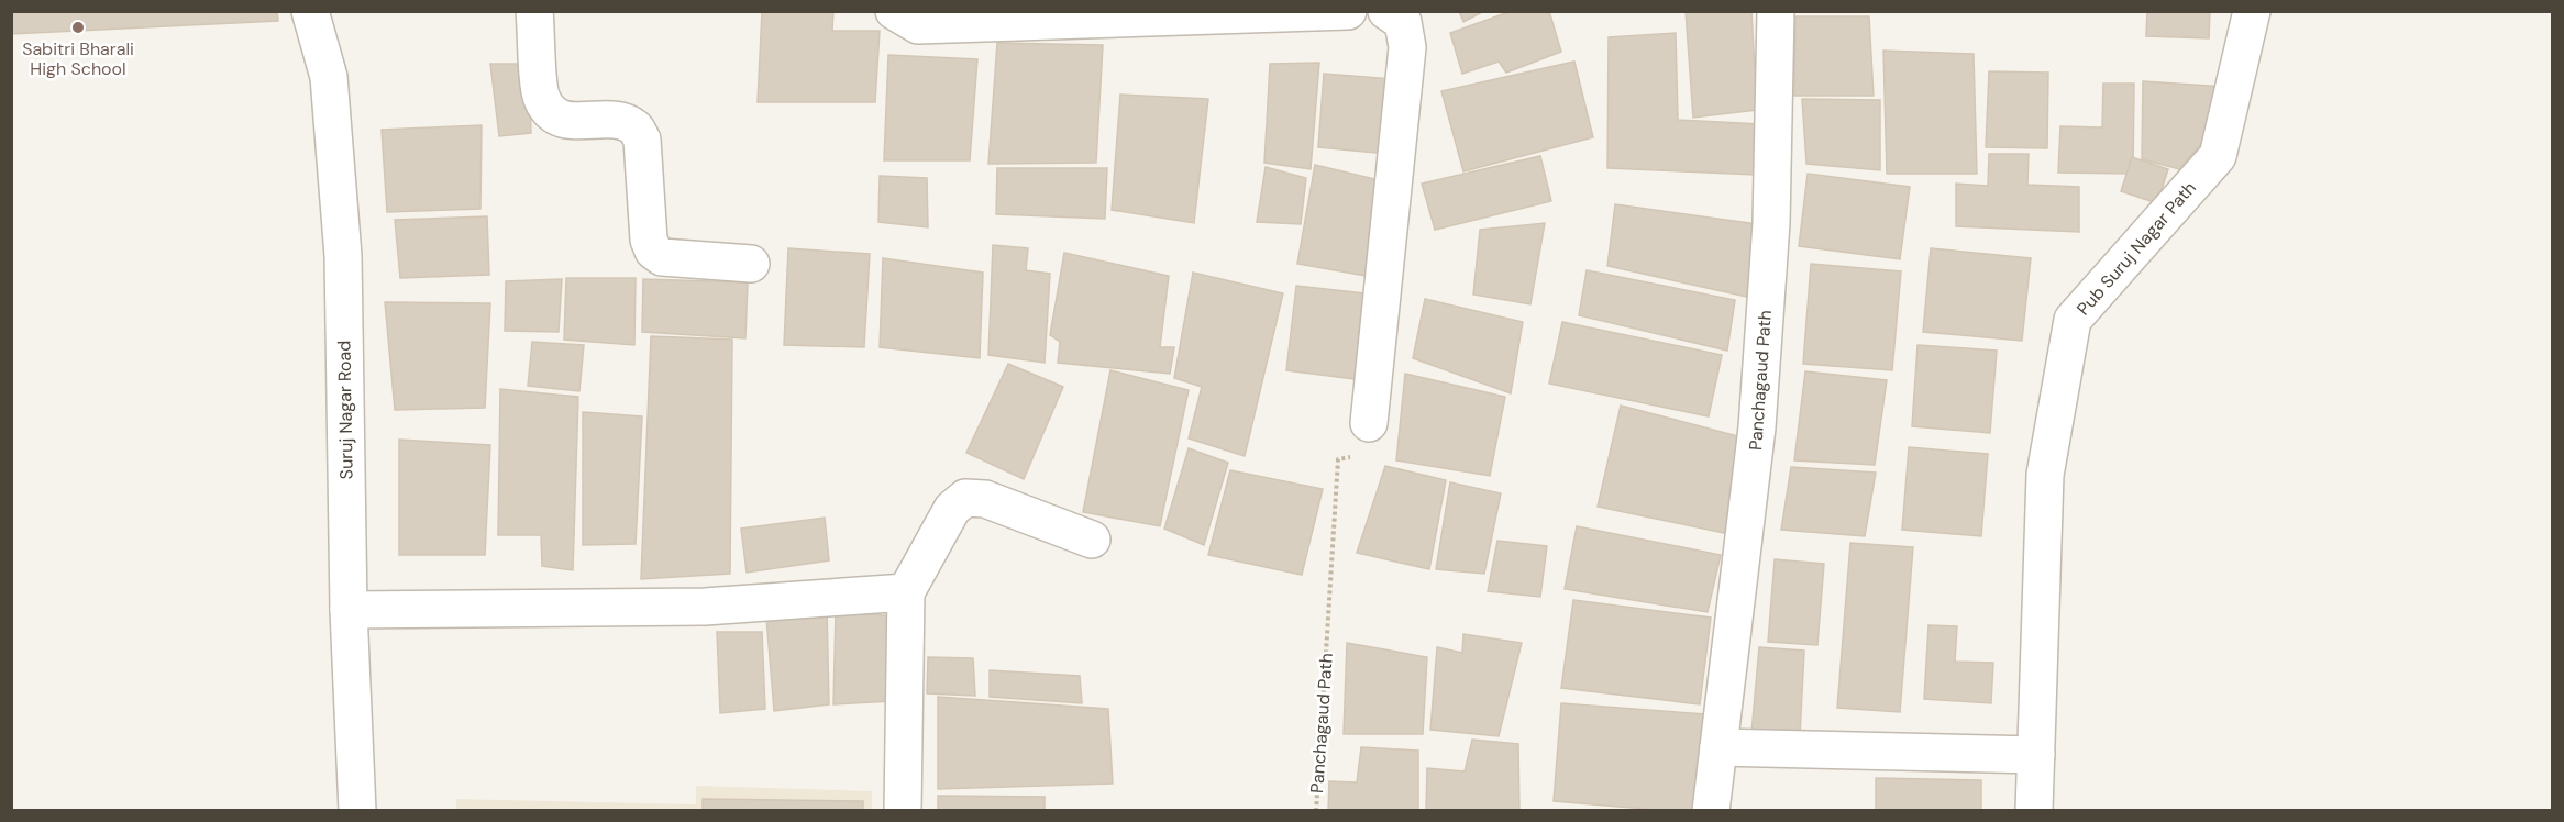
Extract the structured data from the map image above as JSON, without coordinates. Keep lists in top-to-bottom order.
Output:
{
  "streets": {
    "street": ["Pub Suruj Nagar Path", "Panchagaud Path", "Suruj Nagar Road"]
  },
  "places": ["Sabitri Bharali High School"]
}
